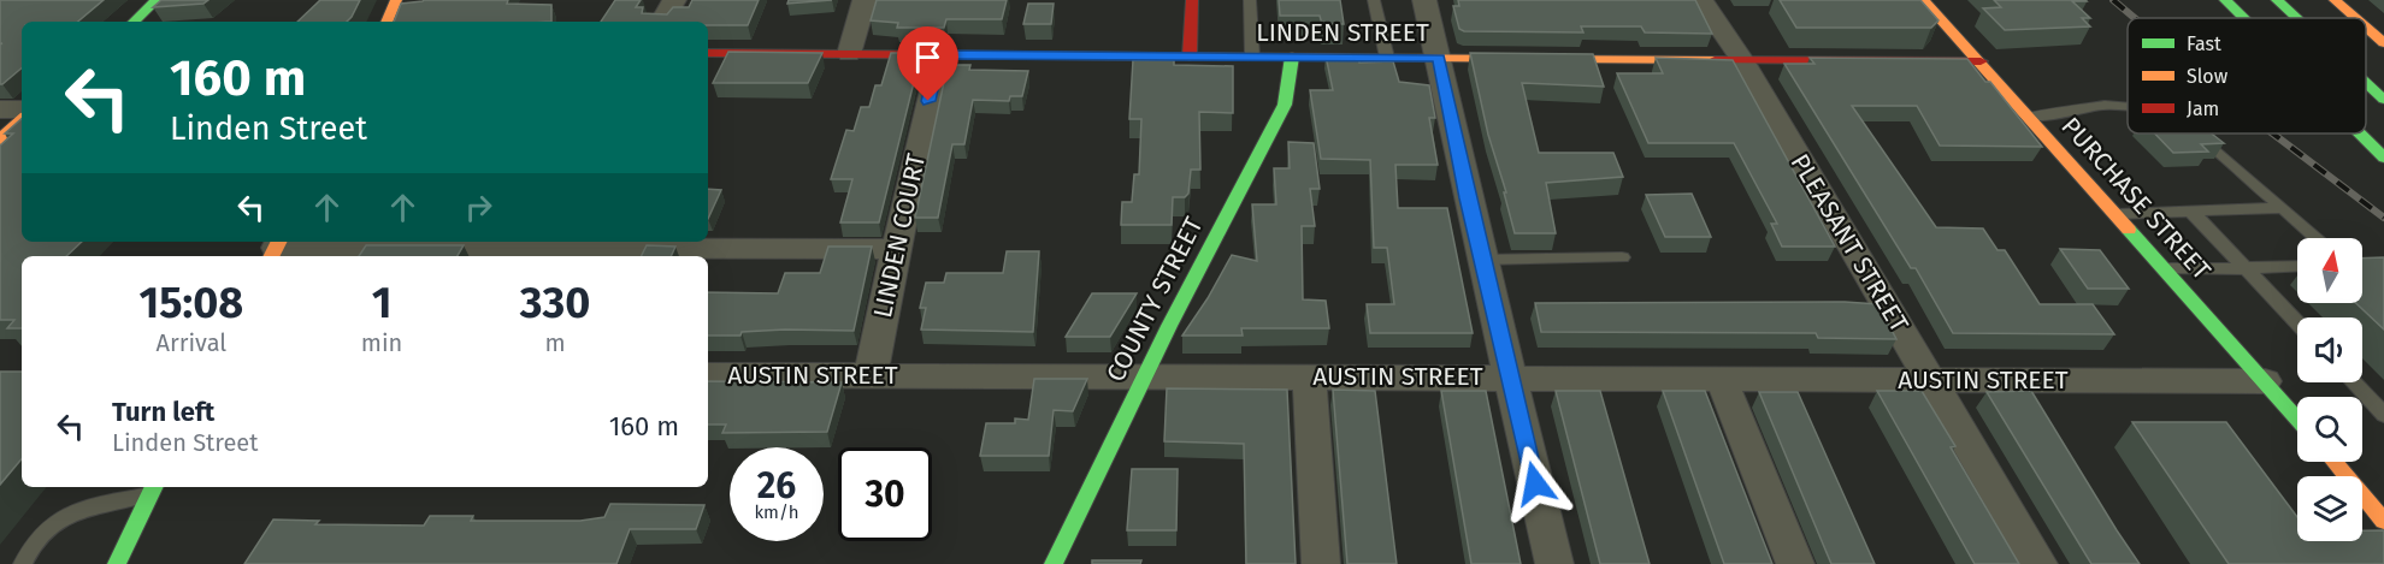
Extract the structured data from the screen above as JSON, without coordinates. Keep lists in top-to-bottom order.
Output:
{
  "streets": {
    "main road": ["LINDEN STREET", "PURCHASE STREET", "COUNTY STREET"],
    "street": ["LINDEN COURT", "PLEASANT STREET", "AUSTIN STREET"]
  },
  "crossings": [
    ["LINDEN STREET", "PURCHASE STREET"],
    ["LINDEN STREET", "LINDEN COURT"],
    ["LINDEN STREET", "PLEASANT STREET"],
    ["LINDEN STREET", "COUNTY STREET"],
    ["PURCHASE STREET", "AUSTIN STREET"],
    ["LINDEN COURT", "AUSTIN STREET"],
    ["PLEASANT STREET", "AUSTIN STREET"],
    ["COUNTY STREET", "AUSTIN STREET"]
  ],
  "legend": ["Fast", "Slow", "Jam"],
  "north": "top",
  "page": {
    "turn": ["160 m", "Linden Street"],
    "eta": [
      "15:08",
      "Arrival",
      "1",
      "min",
      "330",
      "m"
    ],
    "list": [
      {
        "name": "Turn left",
        "note": "Linden Street",
        "value": "160 m"
      }
    ],
    "speed": "26 km/h",
    "limit": "30"
  }
}
